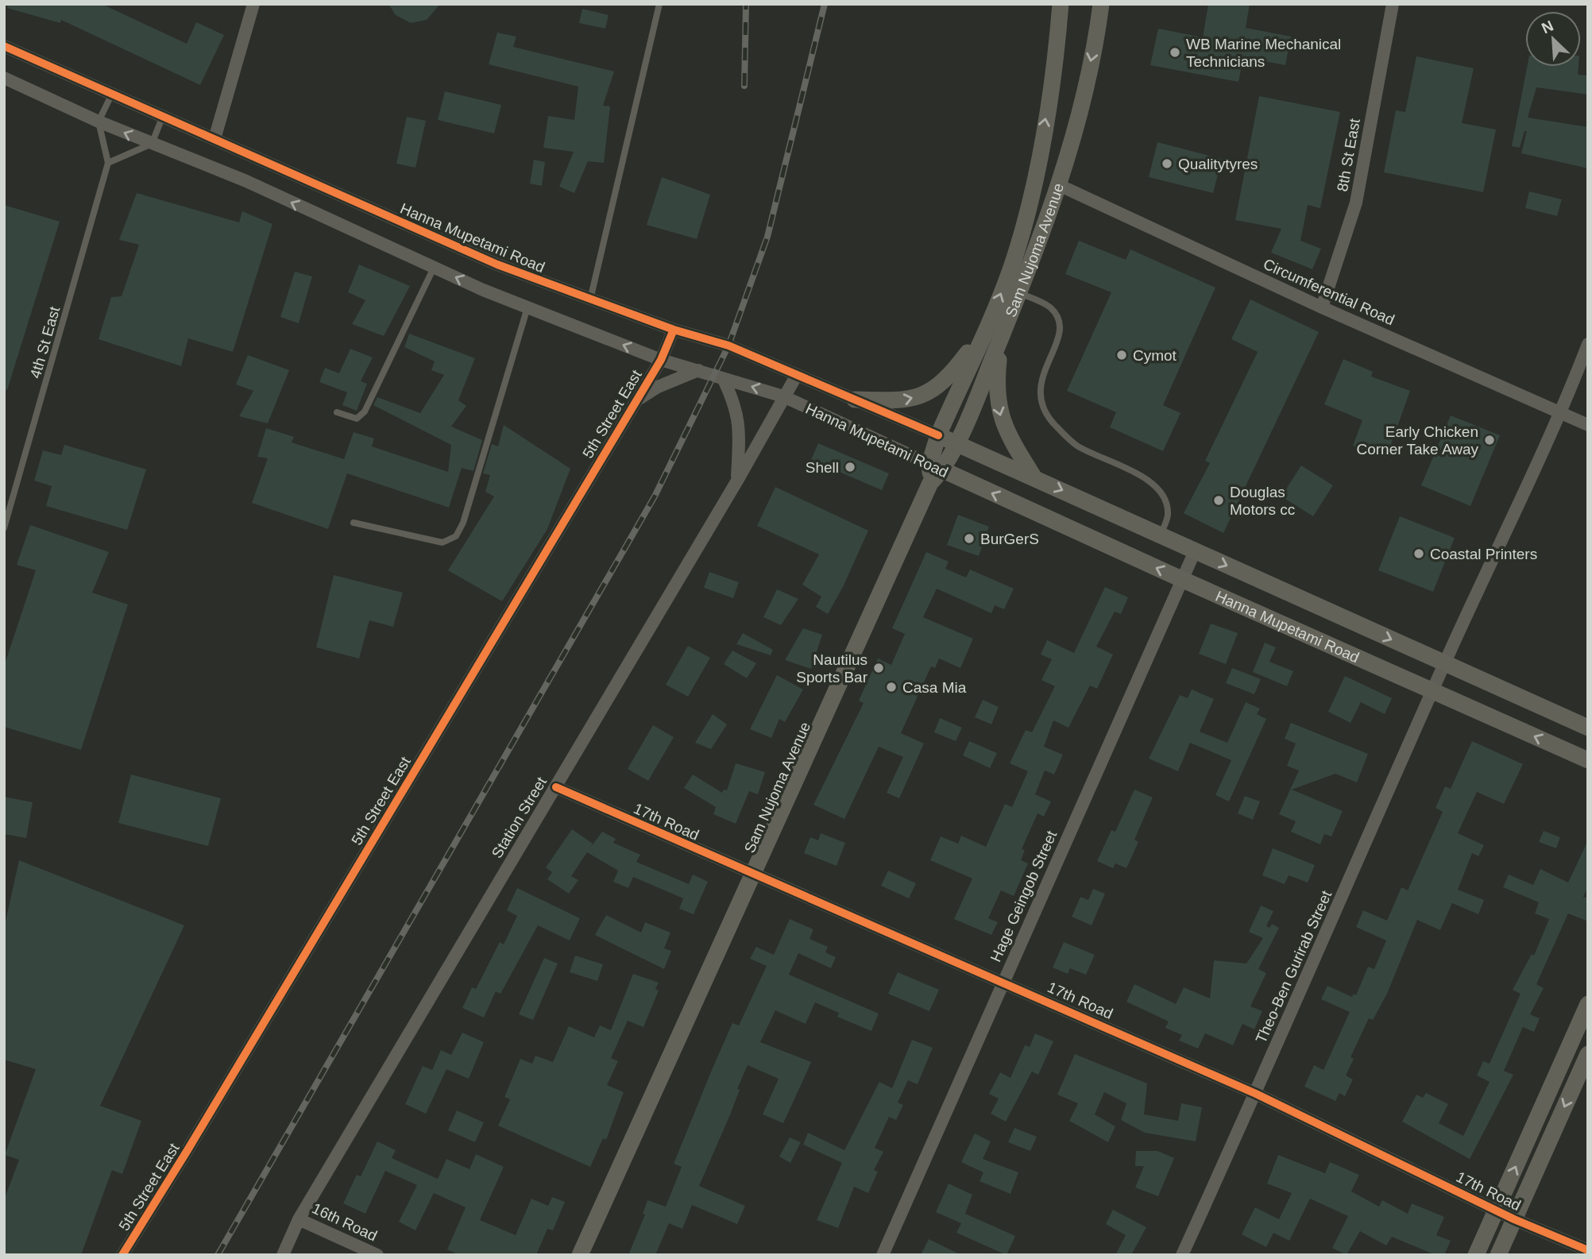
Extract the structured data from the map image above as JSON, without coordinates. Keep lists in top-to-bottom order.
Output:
{
  "streets": {
    "main road": ["Hanna Mupetami Road", "Sam Nujoma Avenue"],
    "street": [
      "8th St East",
      "Circumferential Road",
      "5th Street East",
      "Station Street",
      "17th Road",
      "Hage Geingob Street",
      "Theo-Ben Gurirab Street",
      "16th Road"
    ],
    "lane": ["4th St East"]
  },
  "crossings": [
    ["8th St East", "Circumferential Road"],
    ["Hanna Mupetami Road", "Sam Nujoma Avenue"],
    ["Hanna Mupetami Road", "4th St East"],
    ["Hanna Mupetami Road", "5th Street East"],
    ["Hanna Mupetami Road", "Station Street"],
    ["Hanna Mupetami Road", "Hage Geingob Street"],
    ["Hanna Mupetami Road", "Theo-Ben Gurirab Street"],
    ["Sam Nujoma Avenue", "Circumferential Road"],
    ["Sam Nujoma Avenue", "17th Road"],
    ["Circumferential Road", "Theo-Ben Gurirab Street"],
    ["Station Street", "17th Road"],
    ["Station Street", "16th Road"],
    ["17th Road", "Hage Geingob Street"],
    ["17th Road", "Theo-Ben Gurirab Street"]
  ],
  "places": [
    "WB Marine Mechanical Technicians",
    "Qualitytyres",
    "Cymot",
    "Early Chicken Corner Take Away",
    "Shell",
    "Douglas Motors cc",
    "BurGerS",
    "Coastal Printers",
    "Nautilus Sports Bar",
    "Casa Mia"
  ],
  "north": "top left"
}
